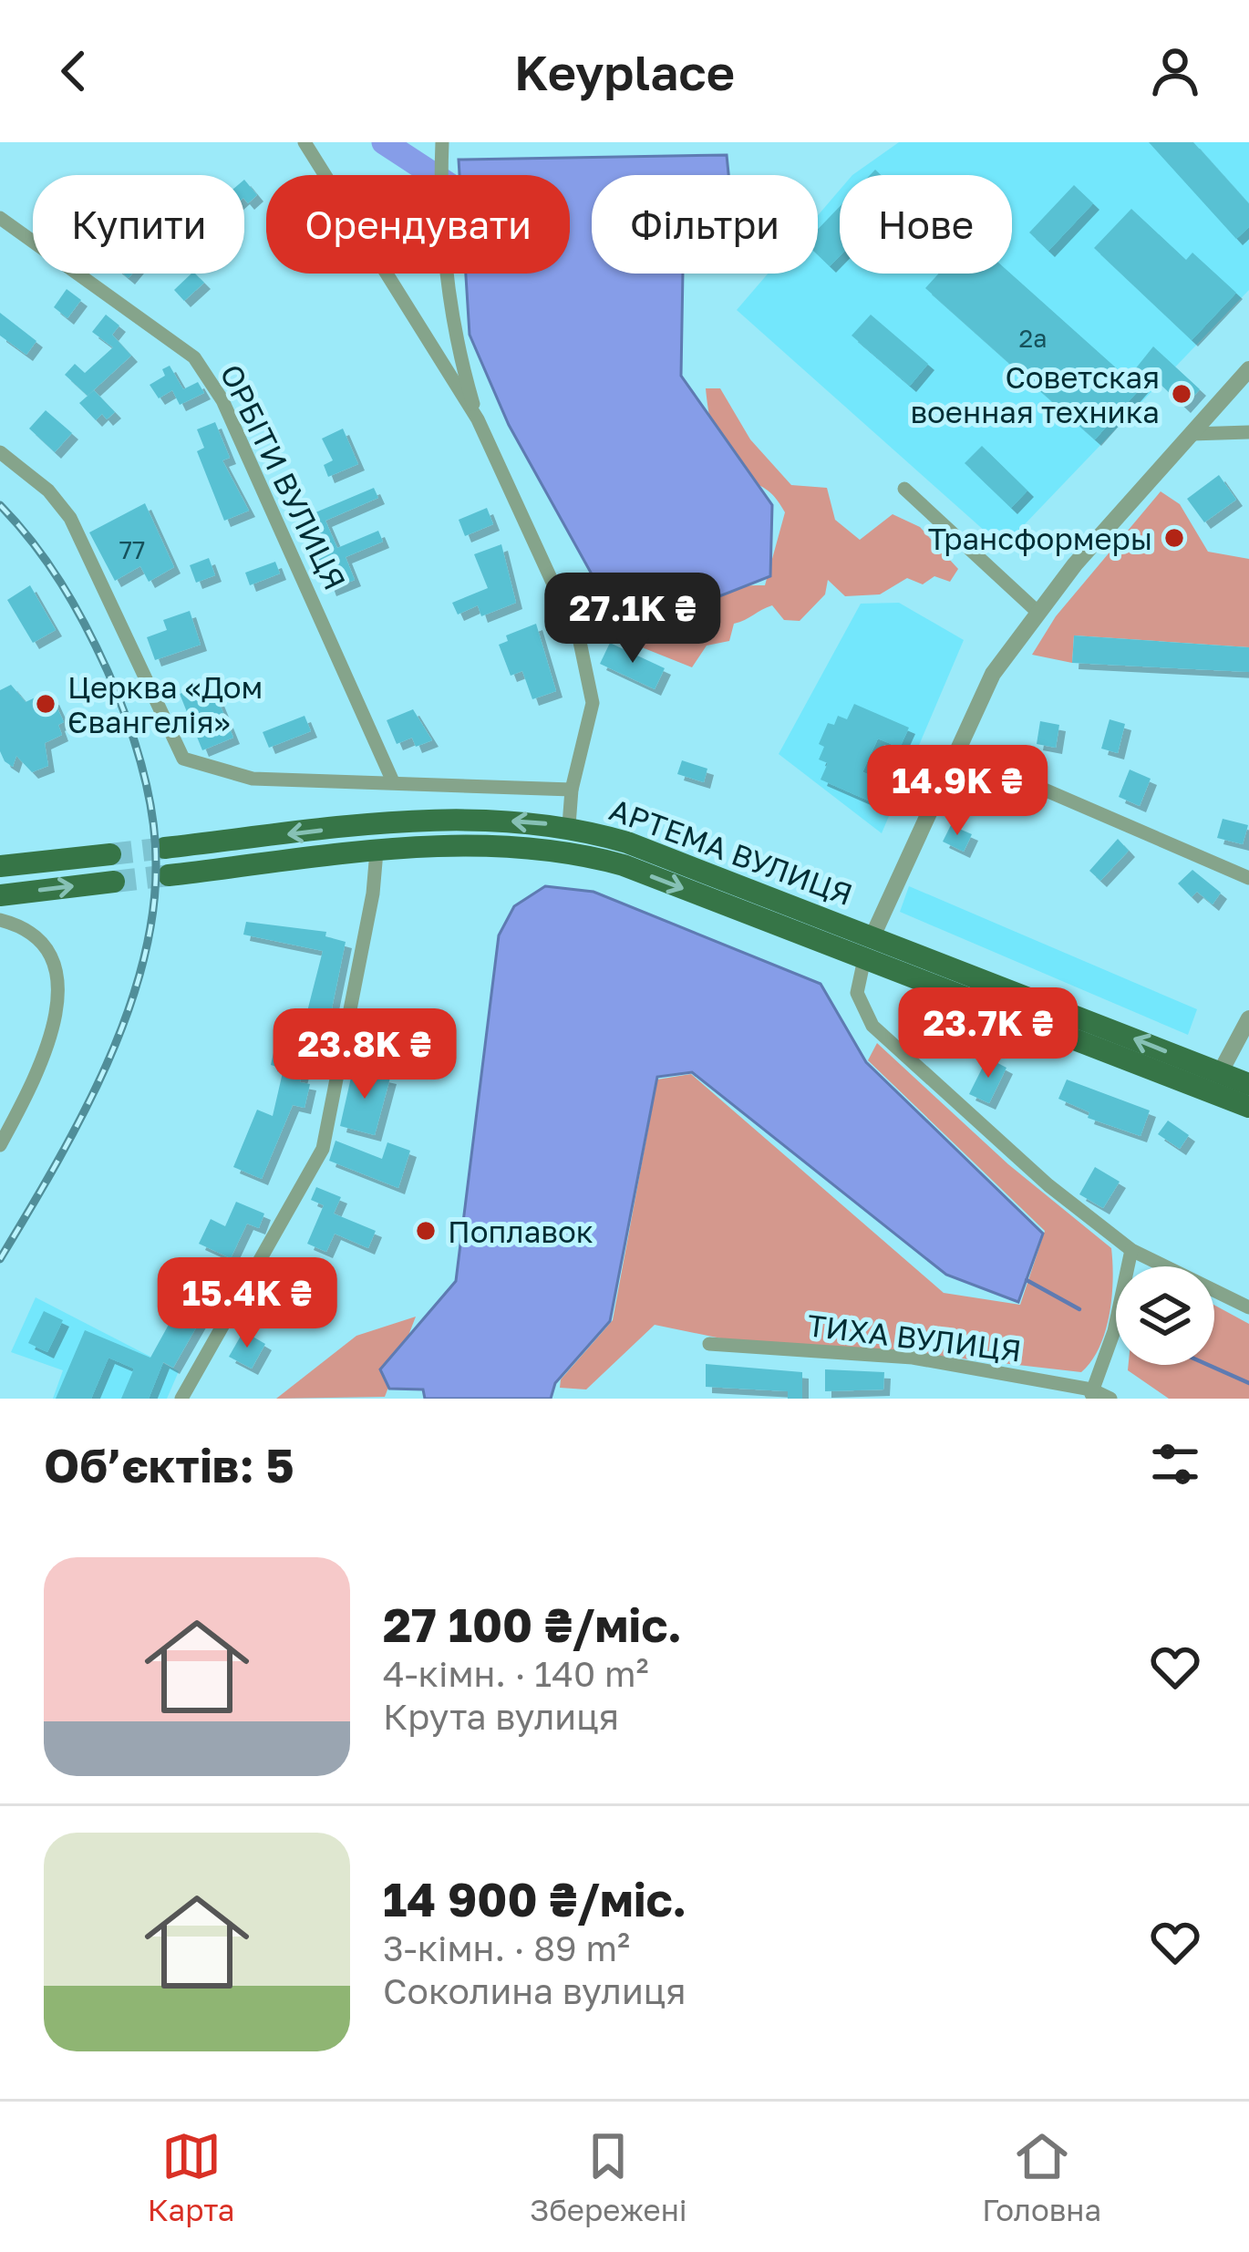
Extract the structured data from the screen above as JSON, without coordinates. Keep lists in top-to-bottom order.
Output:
{
  "streets": {
    "main road": ["АРТЕМА ВУЛИЦЯ"],
    "street": ["ОРБІТИ ВУЛИЦЯ", "ТИХА ВУЛИЦЯ"]
  },
  "places": [
    "Советская военная техника",
    "Трансформеры",
    "Церква «Дом Євангелія»",
    "Поплавок"
  ],
  "house_numbers": ["2а", "77"],
  "page": {
    "header": "Keyplace",
    "chip": [
      "Купити",
      "Орендувати",
      "Фільтри",
      "Нове"
    ],
    "price": [
      "27.1K ₴",
      "14.9K ₴",
      "23.7K ₴",
      "23.8K ₴",
      "15.4K ₴"
    ],
    "heading": "Об’єктів: 5",
    "list": [
      {
        "name": "27 100 ₴/міс.",
        "note": "4-кімн. · 140 m² · Крута вулиця"
      },
      {
        "name": "14 900 ₴/міс.",
        "note": "3-кімн. · 89 m² · Соколина вулиця"
      }
    ],
    "tabs": ["Карта", "Збережені", "Головна"]
  }
}
